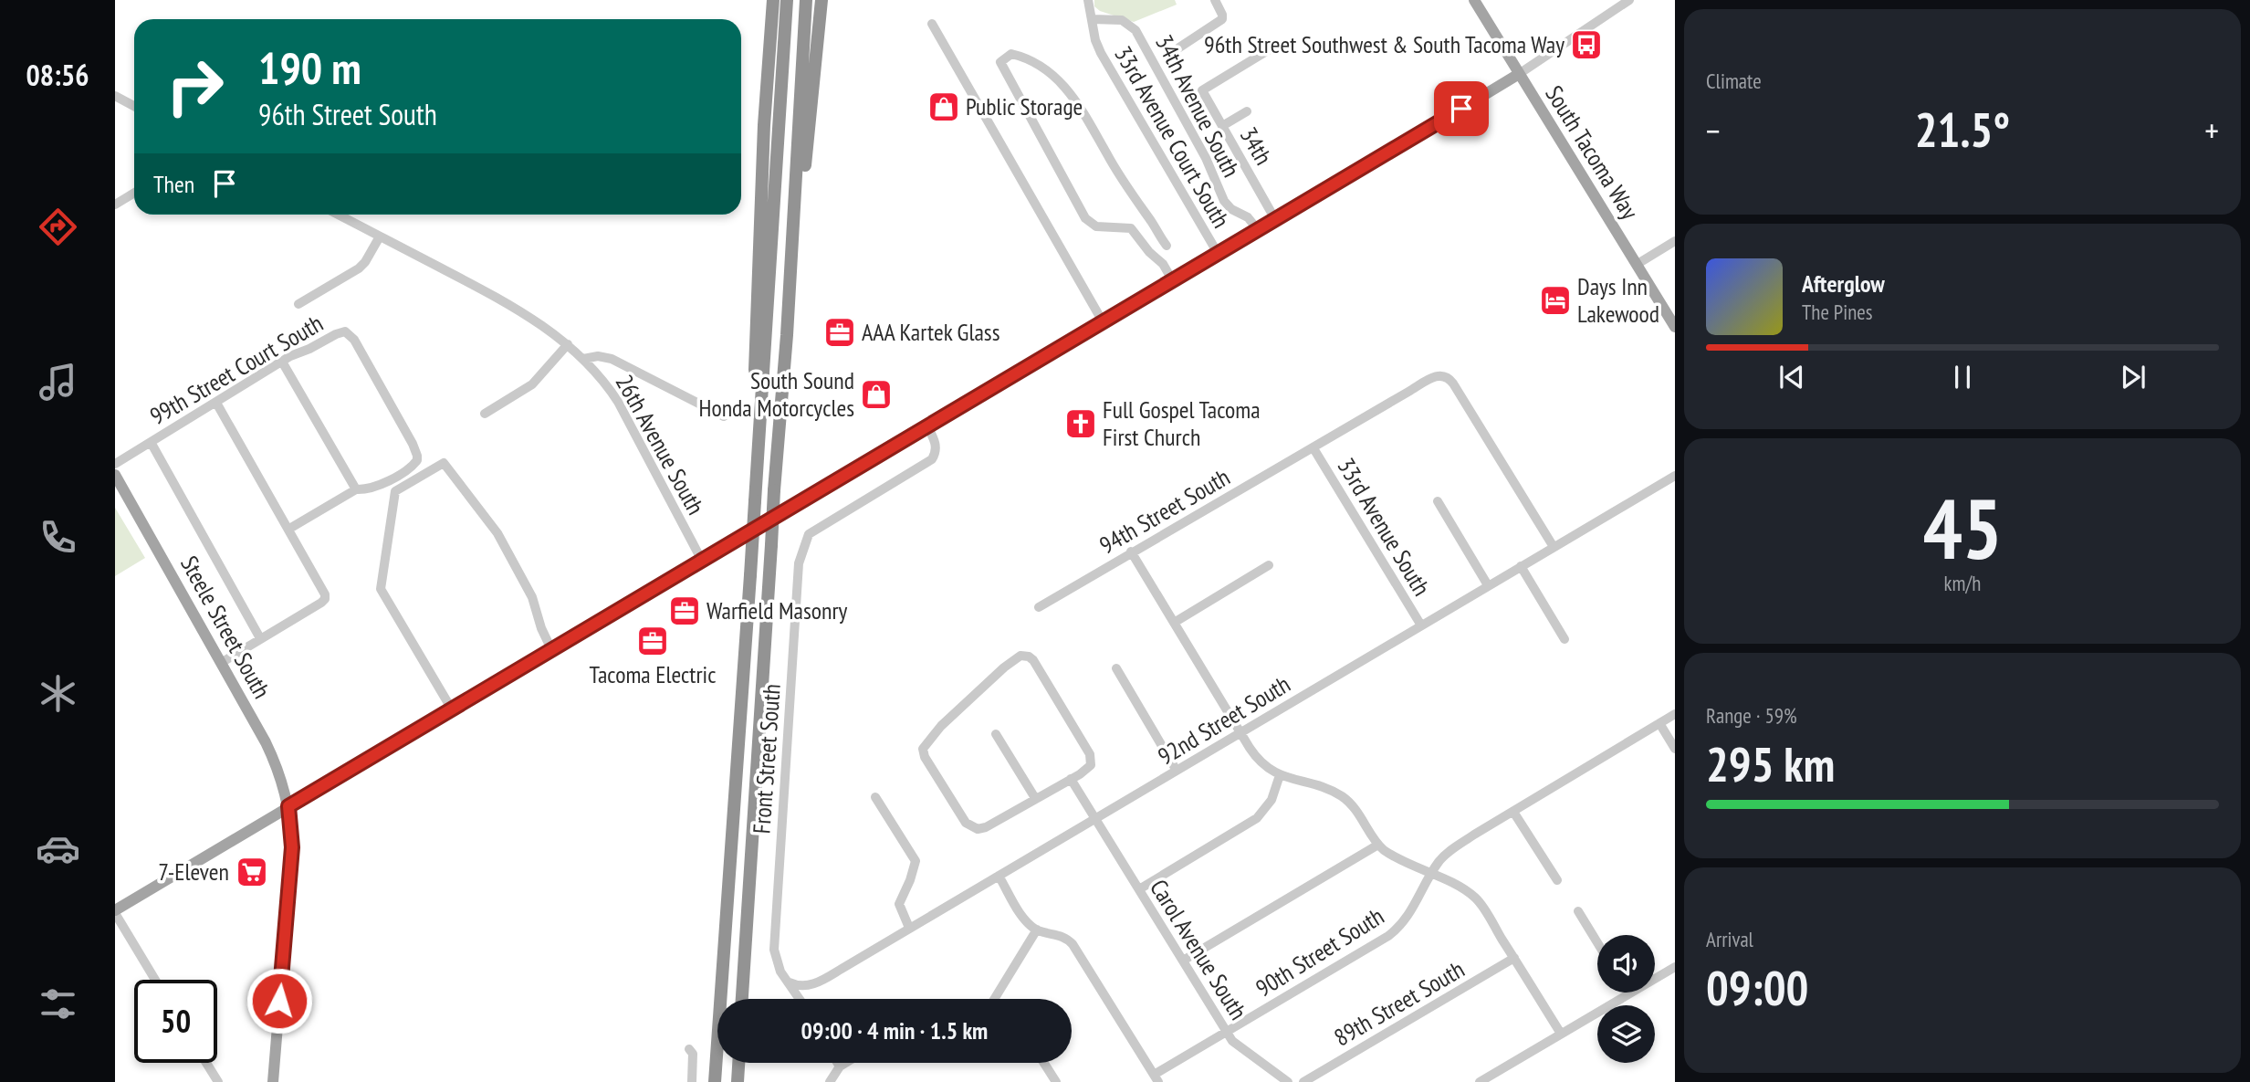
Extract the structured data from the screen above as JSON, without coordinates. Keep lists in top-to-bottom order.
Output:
{
  "streets": {
    "main road": ["South Tacoma Way", "Steele Street South"],
    "street": [
      "34th Avenue South",
      "33rd Avenue Court South",
      "34th",
      "99th Street Court South",
      "26th Avenue South",
      "94th Street South",
      "33rd Avenue South",
      "92nd Street South",
      "Front Street South",
      "Carol Avenue South",
      "90th Street South",
      "89th Street South"
    ]
  },
  "crossings": [
    ["34th Avenue South", "33rd Avenue Court South"],
    ["94th Street South", "33rd Avenue South"],
    ["94th Street South", "92nd Street South"],
    ["33rd Avenue South", "92nd Street South"],
    ["92nd Street South", "Front Street South"],
    ["92nd Street South", "Carol Avenue South"],
    ["Carol Avenue South", "90th Street South"]
  ],
  "places": {
    "bus stop": ["96th Street Southwest & South Tacoma Way"],
    "shop": ["Public Storage", "South Sound Honda Motorcycles"],
    "hotel": ["Days Inn Lakewood"],
    "office": ["AAA Kartek Glass", "Warfield Masonry", "Tacoma Electric"],
    "church": ["Full Gospel Tacoma First Church"],
    "supermarket": ["7-Eleven"]
  },
  "page": {
    "tabs": "08:56",
    "tile": [
      "Climate",
      ["45", "km/h"],
      ["Range · 59%", "295 km"],
      ["Arrival", "09:00"]
    ],
    "turn": ["190 m", "96th Street South"],
    "heat": ["−", "21.5°", "+"],
    "then": "Then",
    "song": ["Afterglow", "The Pines"],
    "limit": "50",
    "trip": "09:00 · 4 min · 1.5 km"
  }
}
